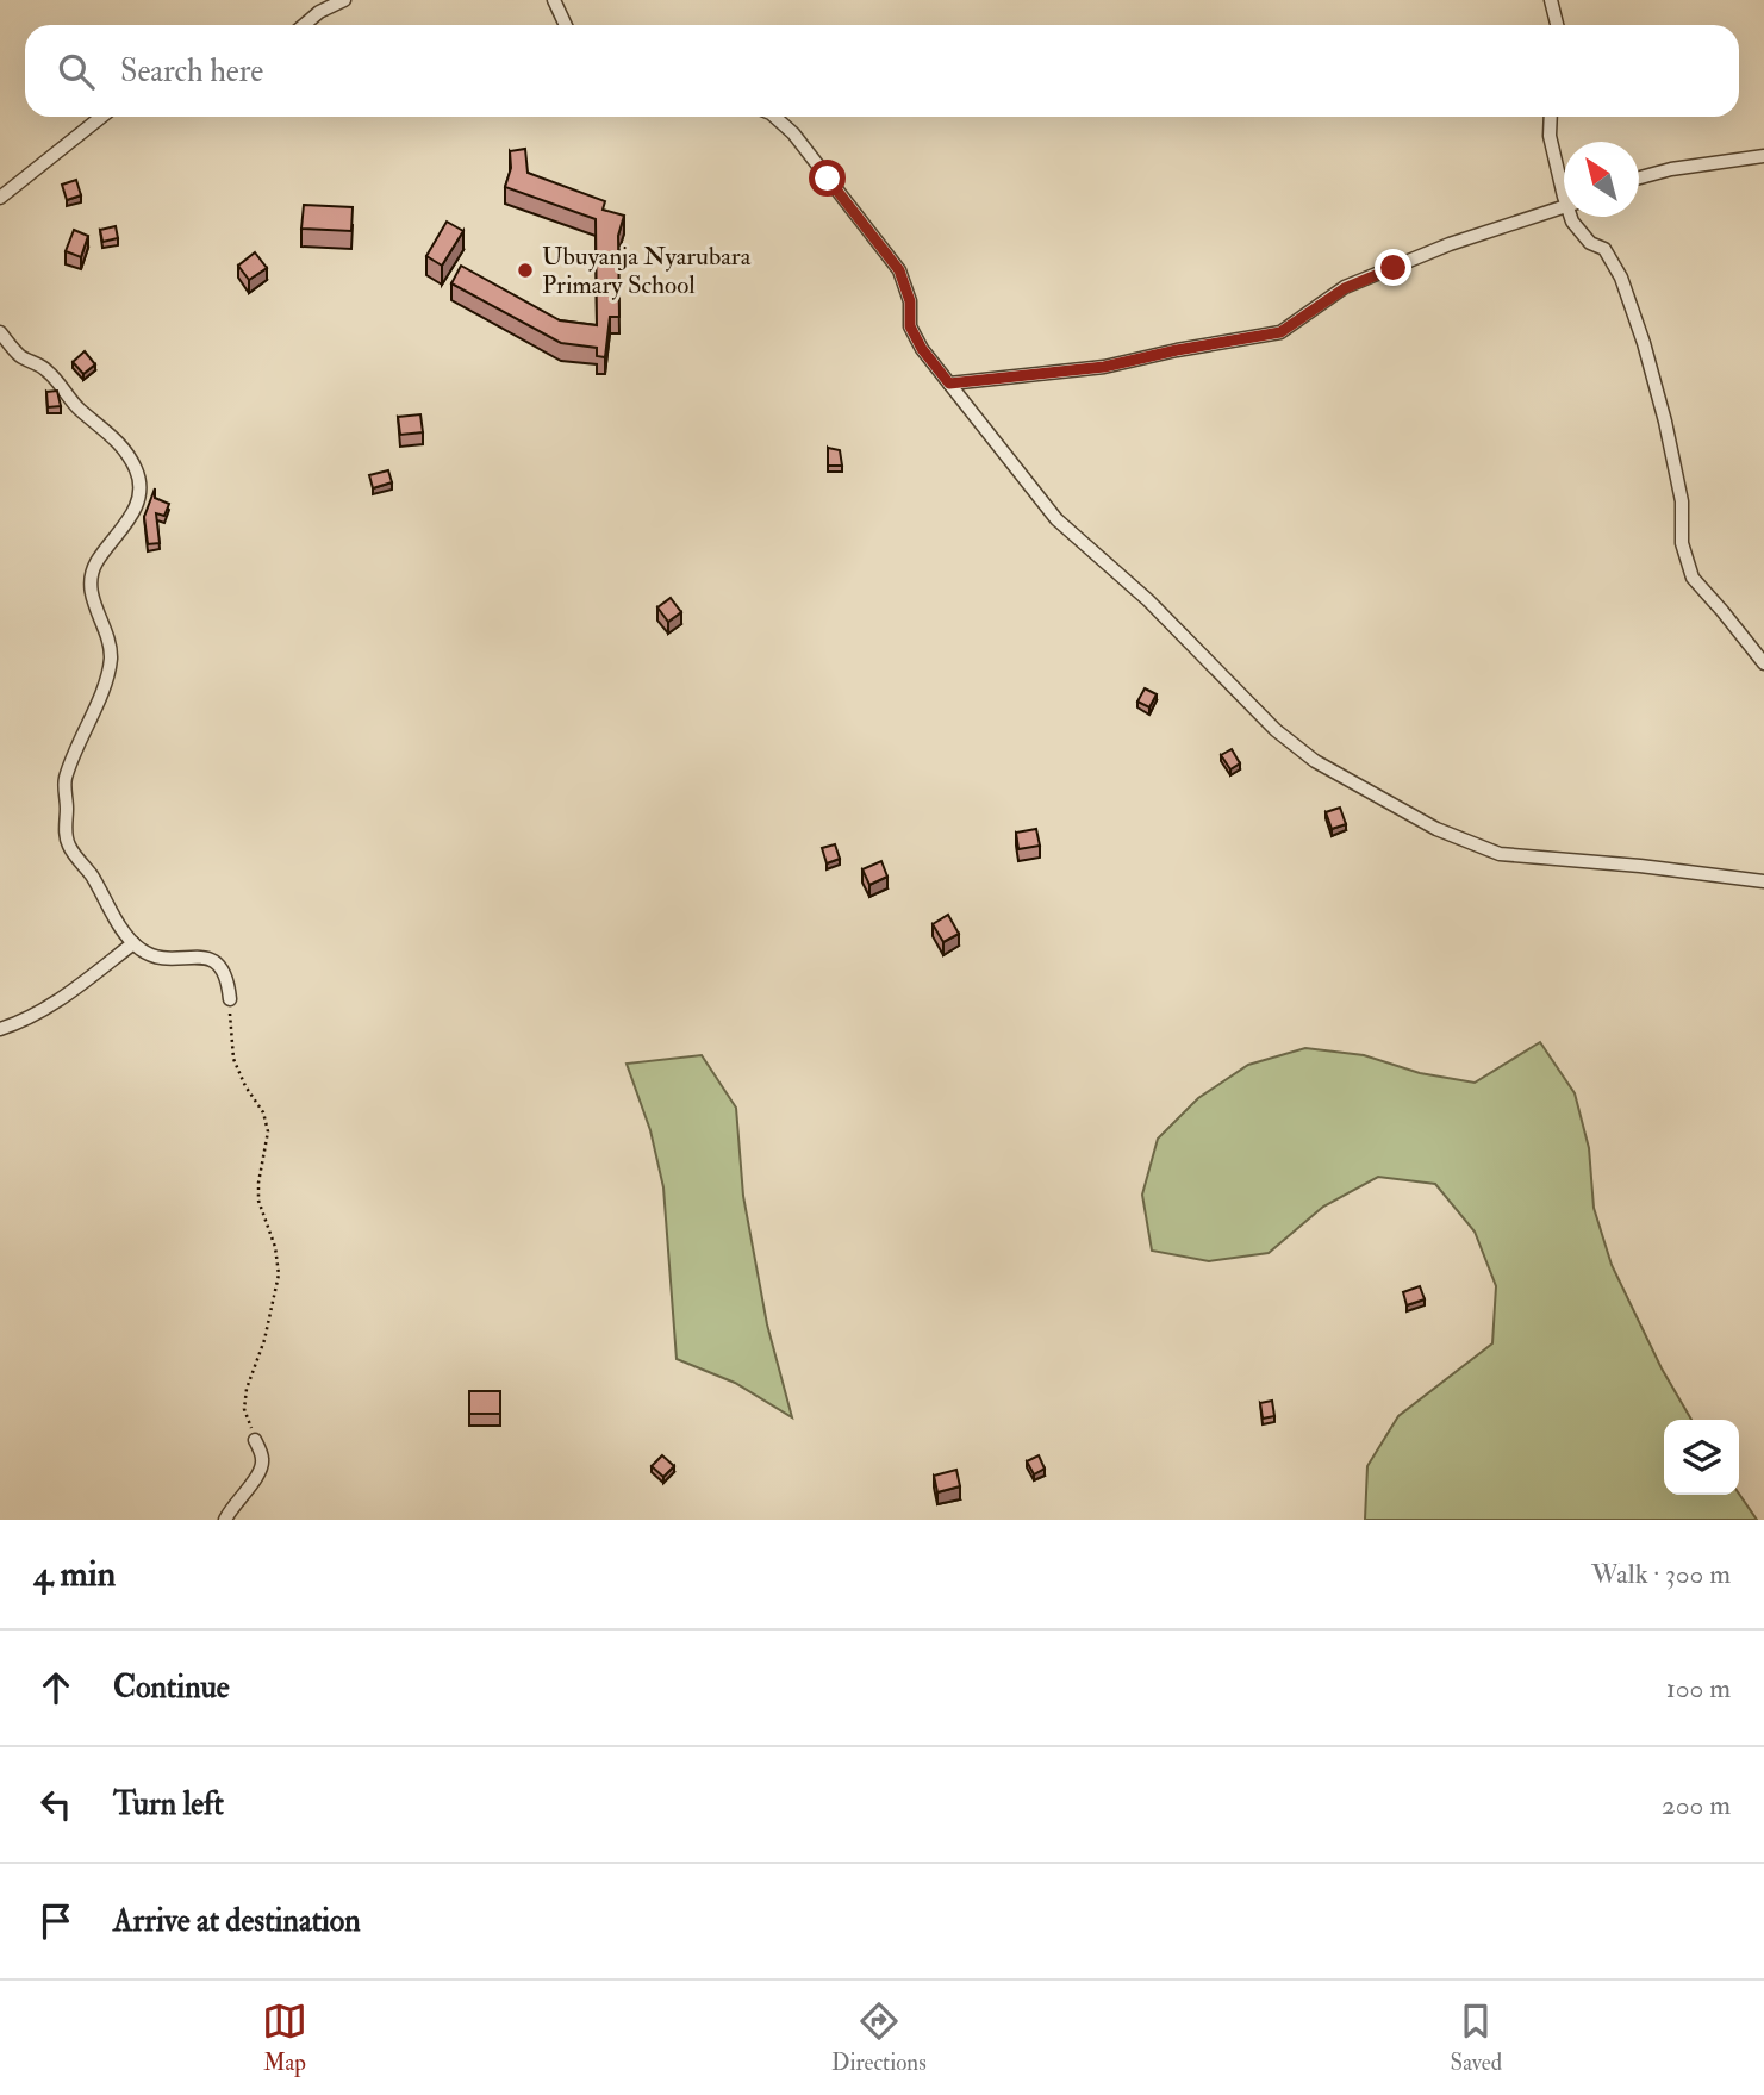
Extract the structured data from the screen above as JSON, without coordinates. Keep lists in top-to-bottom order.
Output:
{
  "places": ["Ubuyanja Nyarubara Primary School"],
  "north": "top left",
  "page": {
    "search": "Search here",
    "heading": ["4 min", "Walk · 300 m"],
    "list": [
      ["Continue", "100 m"],
      ["Turn left", "200 m"],
      "Arrive at destination"
    ],
    "nav": ["Map", "Directions", "Saved"]
  }
}
